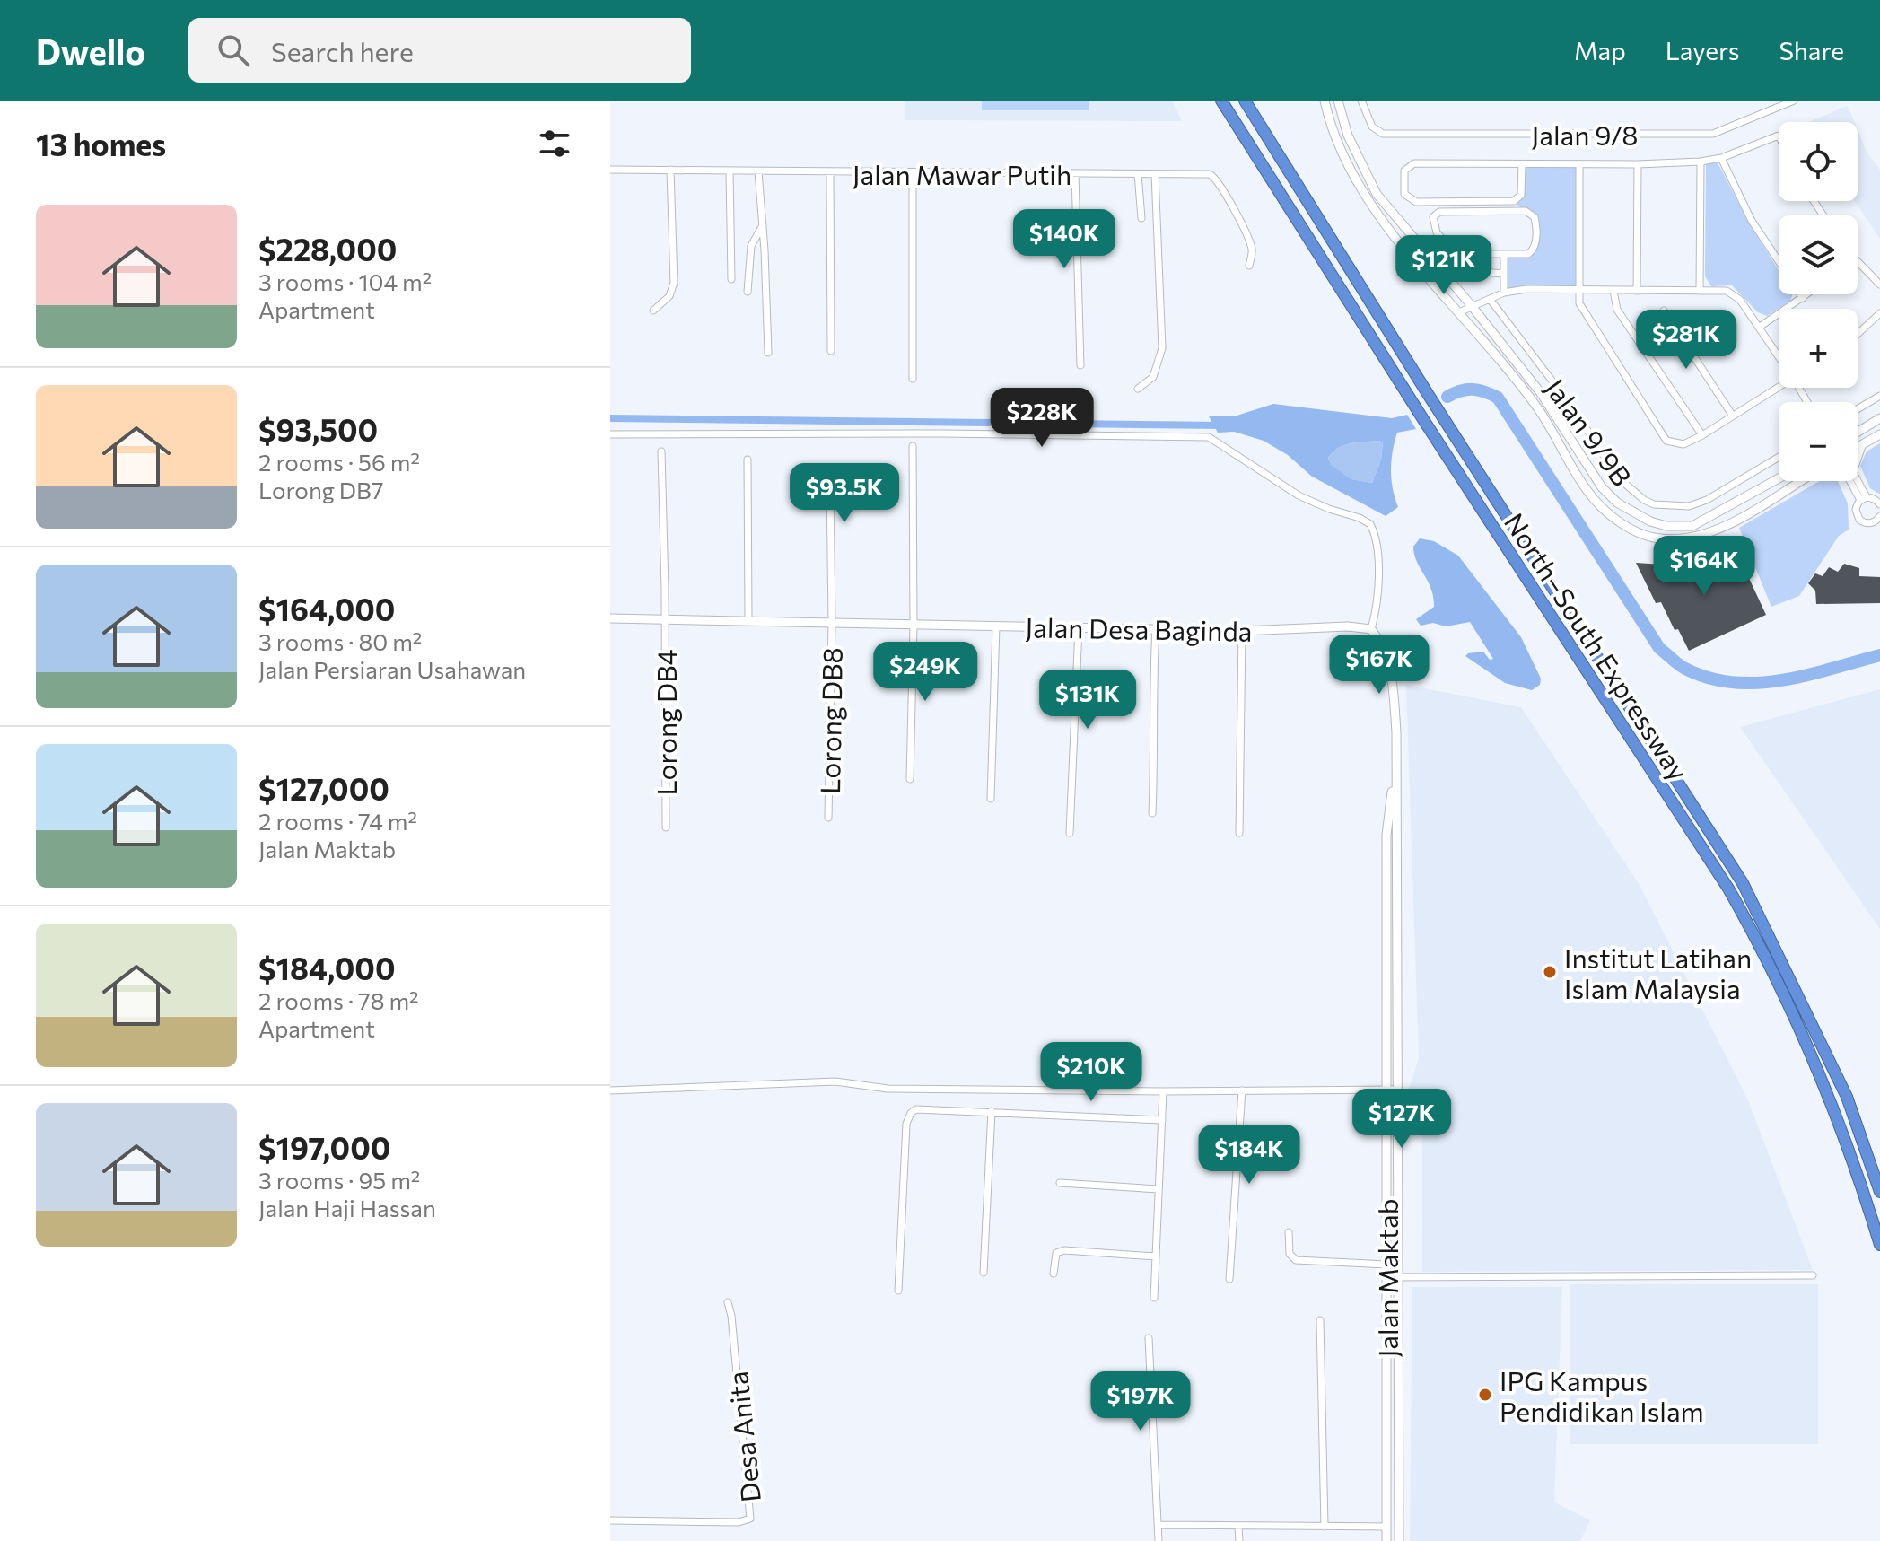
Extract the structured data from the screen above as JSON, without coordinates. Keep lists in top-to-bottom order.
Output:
{
  "streets": {
    "highway": ["North–South Expressway"],
    "street": [
      "Jalan 9/8",
      "Jalan Mawar Putih",
      "Jalan 9/9B",
      "Jalan Desa Baginda",
      "Lorong DB8",
      "Lorong DB4",
      "Jalan Maktab",
      "Desa Anita"
    ]
  },
  "crossings": [
    ["Jalan Desa Baginda", "Lorong DB8"],
    ["Jalan Desa Baginda", "Lorong DB4"],
    ["Jalan Desa Baginda", "Jalan Maktab"]
  ],
  "places": ["Institut Latihan Islam Malaysia", "IPG Kampus Pendidikan Islam"],
  "page": {
    "header": "Dwello",
    "search": "Search here",
    "nav": ["Map", "Layers", "Share"],
    "heading": "13 homes",
    "map_buttons": ["+", "−"],
    "list": [
      {
        "name": "$228,000",
        "note": "3 rooms · 104 m² · Apartment"
      },
      {
        "name": "$93,500",
        "note": "2 rooms · 56 m² · Lorong DB7"
      },
      {
        "name": "$164,000",
        "note": "3 rooms · 80 m² · Jalan Persiaran Usahawan"
      },
      {
        "name": "$127,000",
        "note": "2 rooms · 74 m² · Jalan Maktab"
      },
      {
        "name": "$184,000",
        "note": "2 rooms · 78 m² · Apartment"
      },
      {
        "name": "$197,000",
        "note": "3 rooms · 95 m² · Jalan Haji Hassan"
      }
    ],
    "price": [
      "$140K",
      "$121K",
      "$281K",
      "$228K",
      "$93.5K",
      "$164K",
      "$167K",
      "$249K",
      "$131K",
      "$210K",
      "$127K",
      "$184K",
      "$197K"
    ]
  }
}
